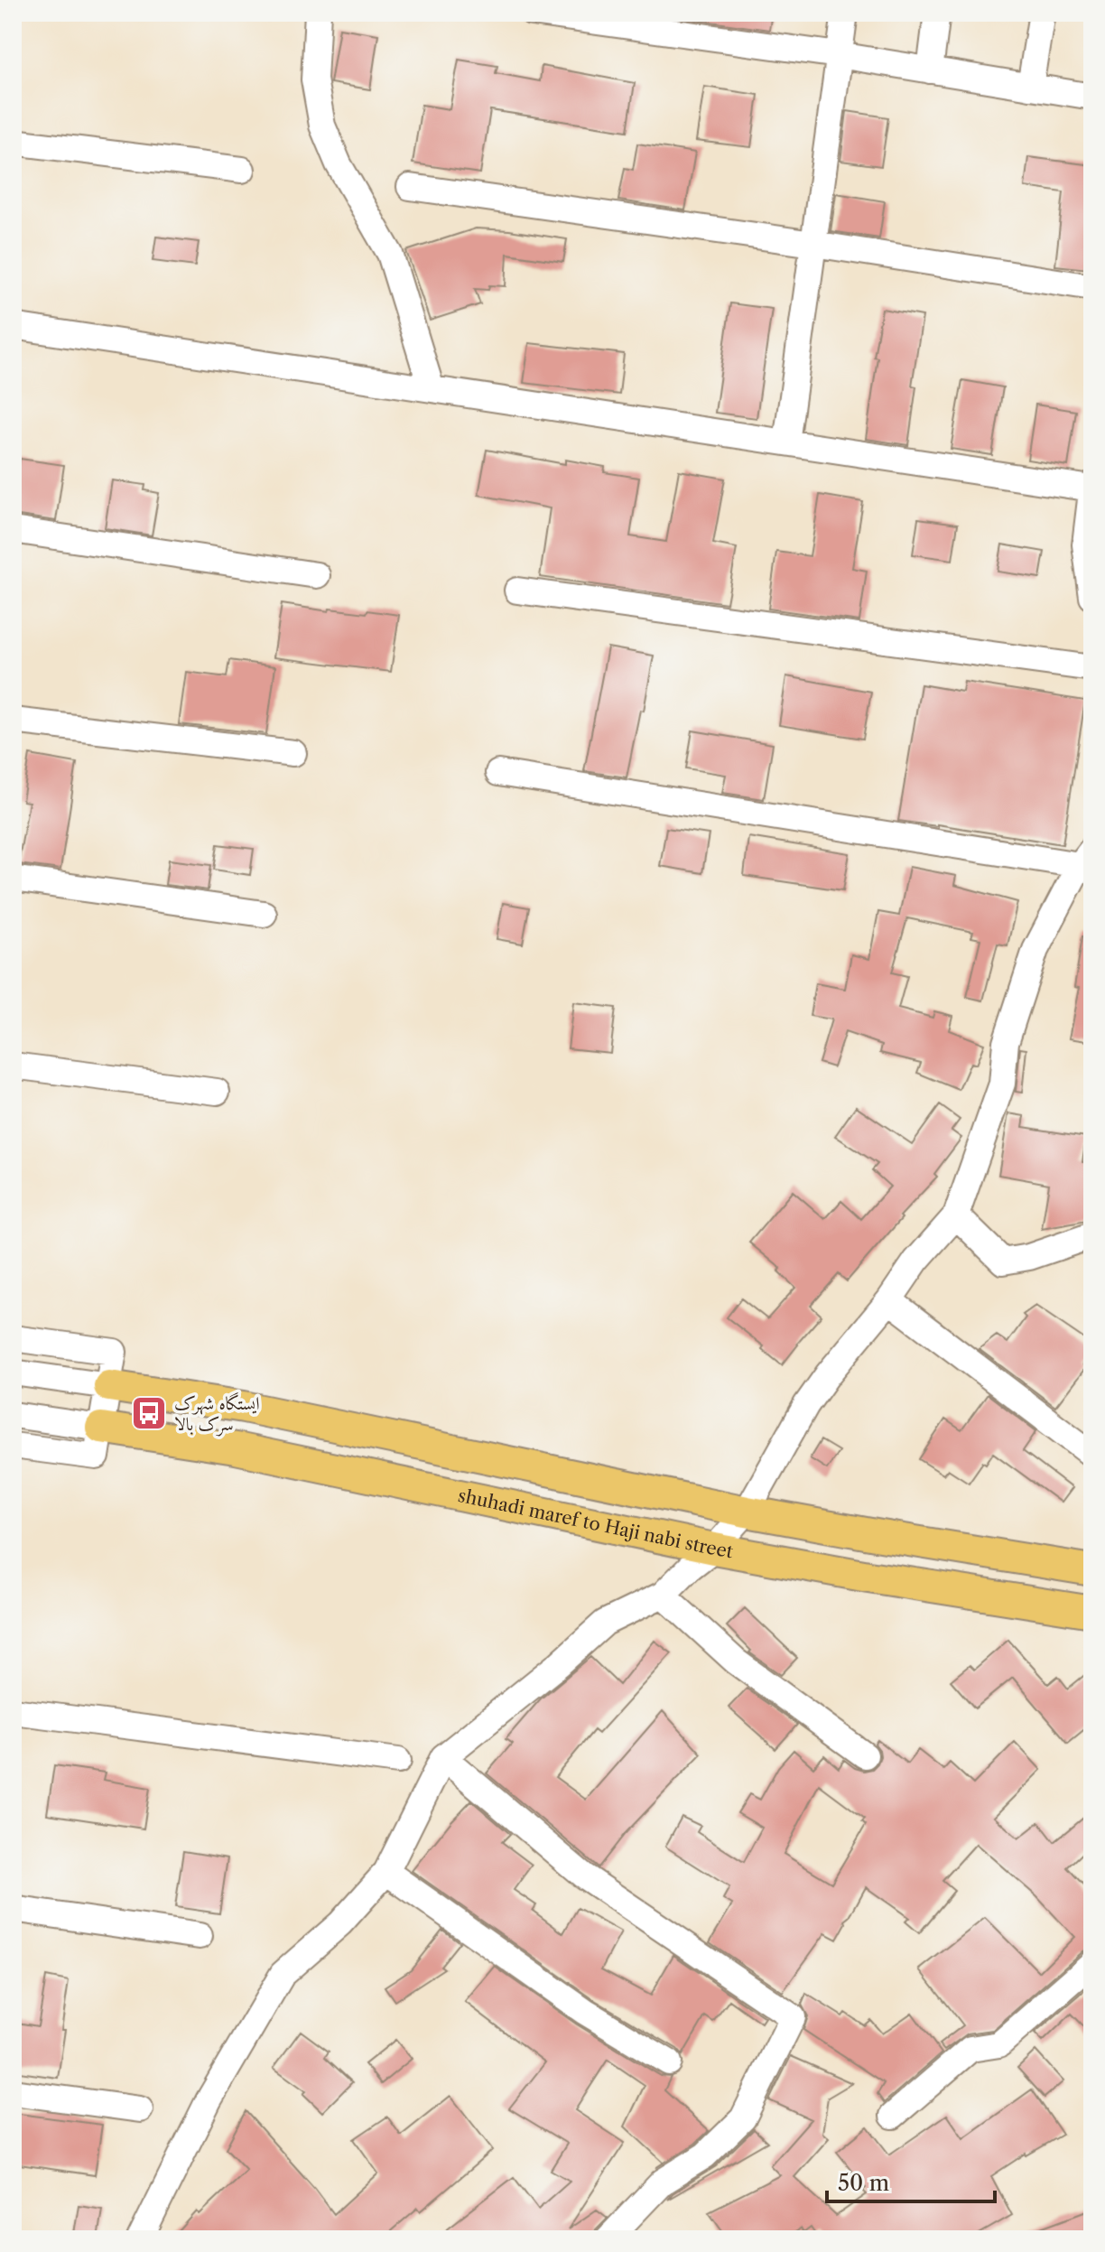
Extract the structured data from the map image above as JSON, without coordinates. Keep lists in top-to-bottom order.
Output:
{
  "streets": {
    "main road": ["shuhadi maref to Haji nabi street"]
  },
  "places": {
    "bus stop": ["ایستگاه شهرک سرک بالا"]
  },
  "scale_bar": "50 m"
}
